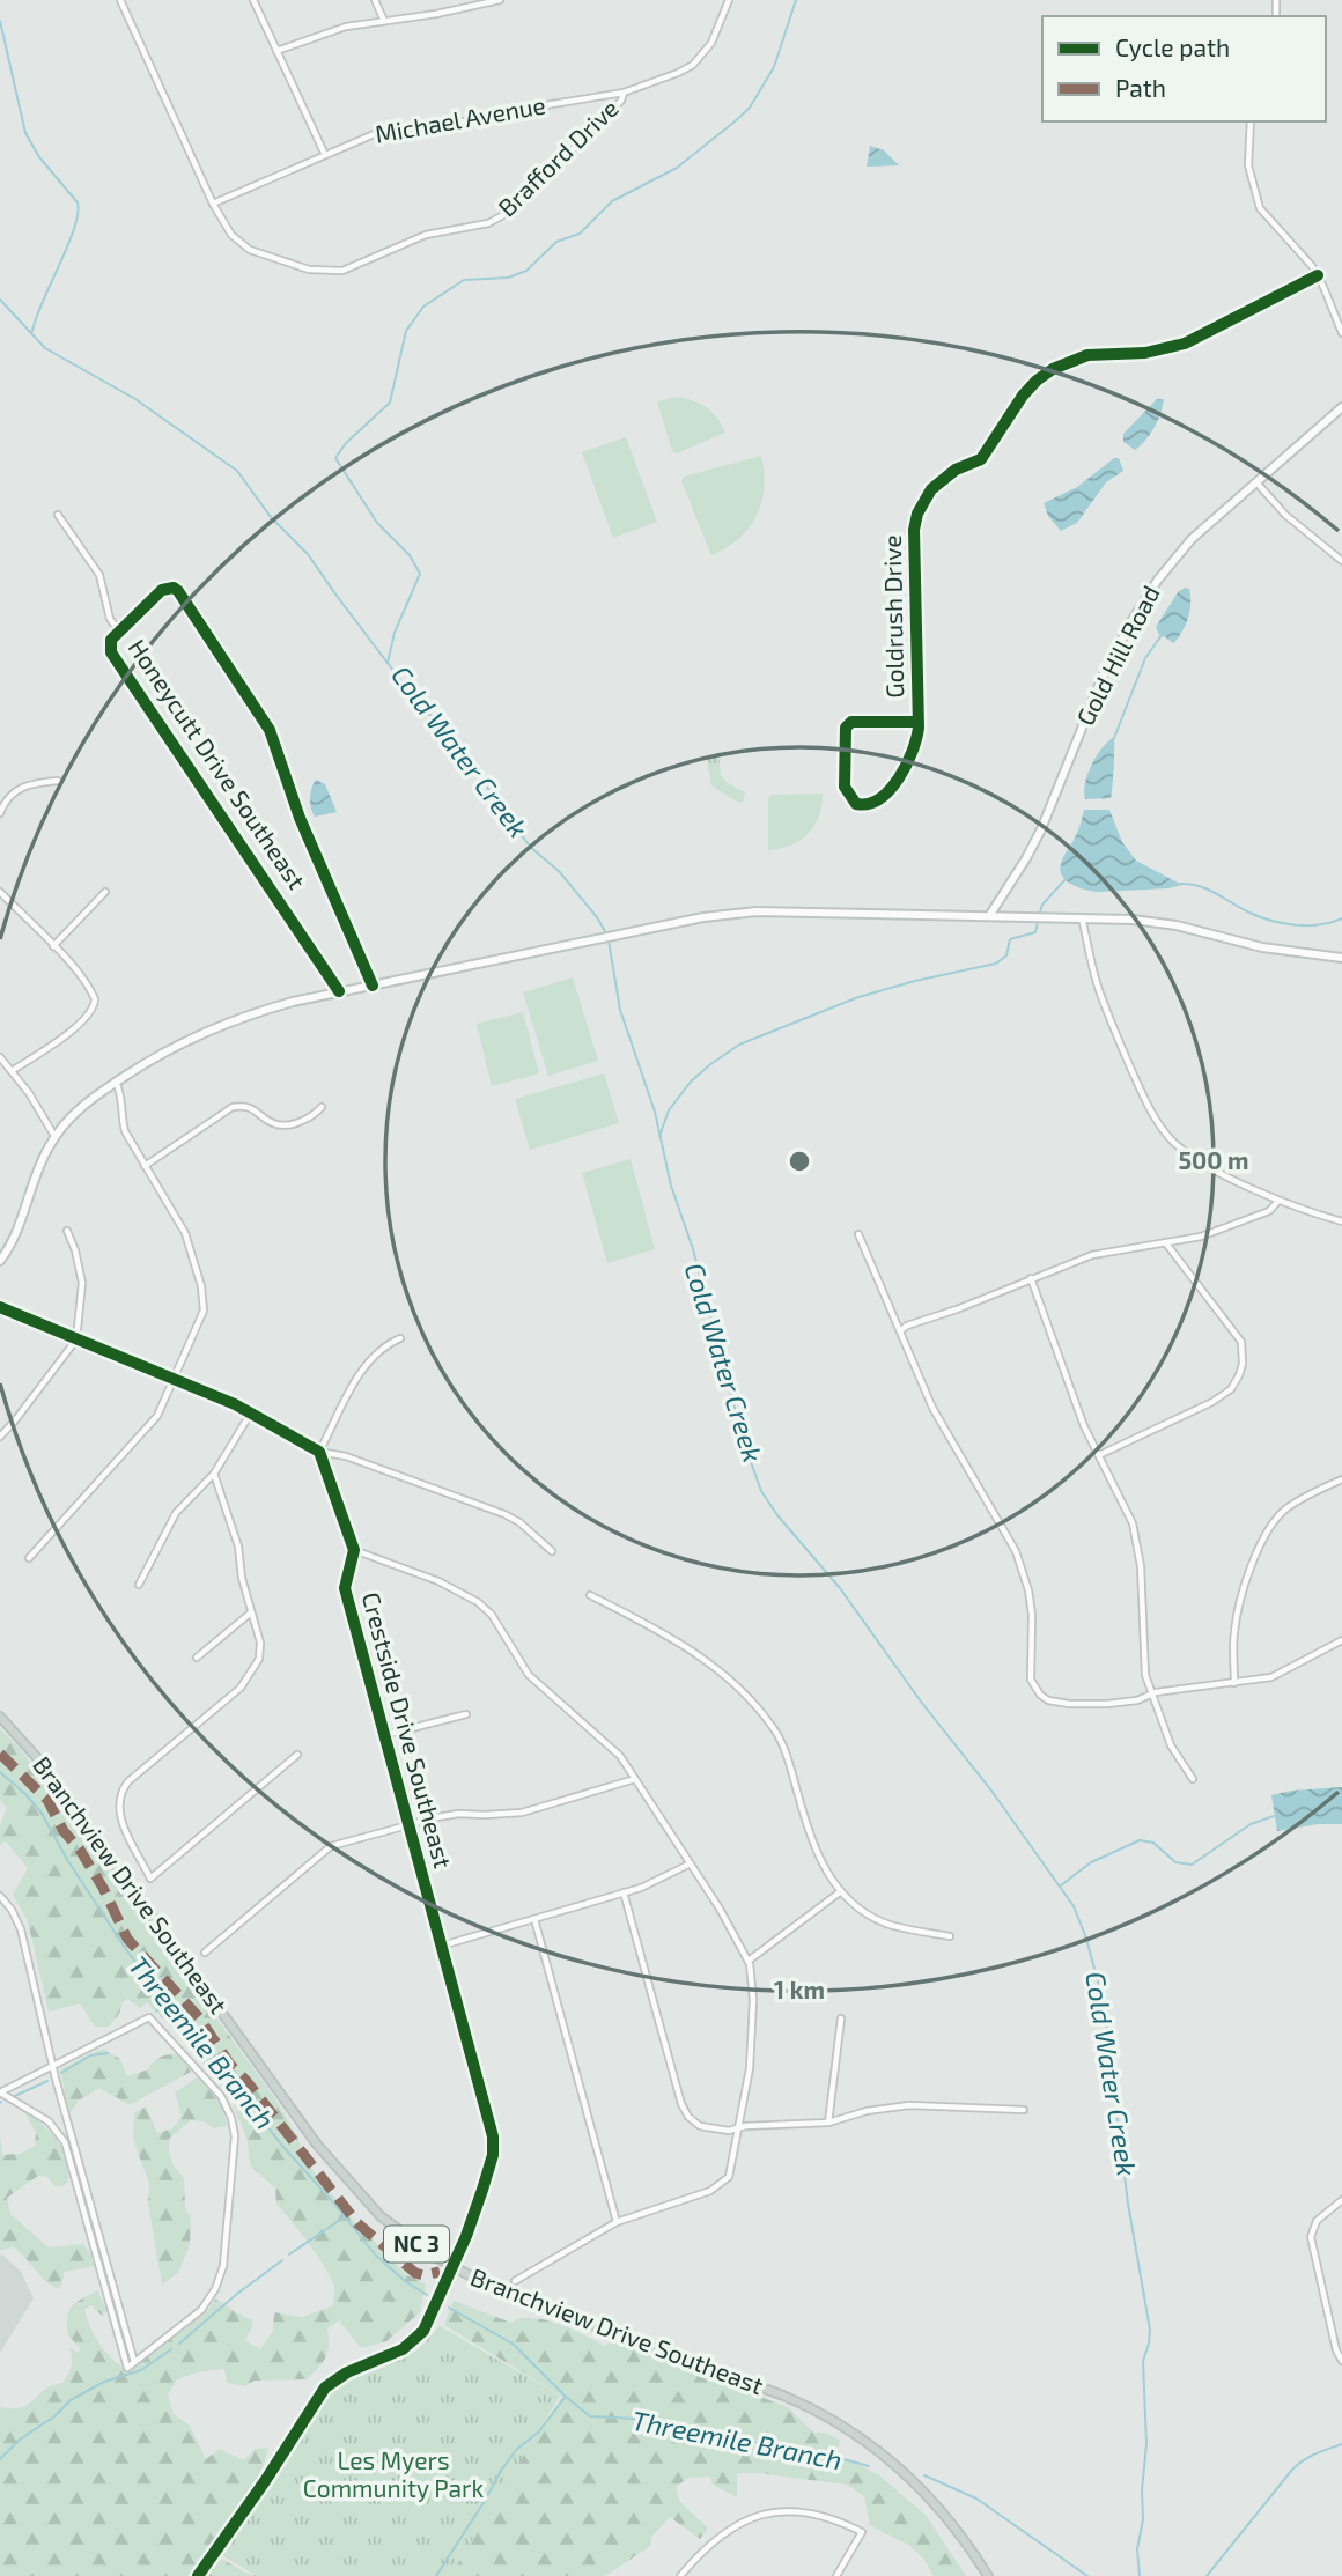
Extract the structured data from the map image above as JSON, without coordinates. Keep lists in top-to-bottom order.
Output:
{
  "streets": {
    "main road": ["Gold Hill Road", "Branchview Drive Southeast", "NC 3"],
    "street": [
      "Michael Avenue",
      "Brafford Drive",
      "Goldrush Drive",
      "Honeycutt Drive Southeast",
      "Crestside Drive Southeast"
    ]
  },
  "crossings": [
    ["Michael Avenue", "Brafford Drive"],
    ["Crestside Drive Southeast", "Branchview Drive Southeast"]
  ],
  "water": ["Cold Water Creek", "Threemile Branch"],
  "parks": ["Les Myers Community Park"],
  "legend": ["Cycle path", "Path"],
  "rings": ["500 m", "1 km"]
}
